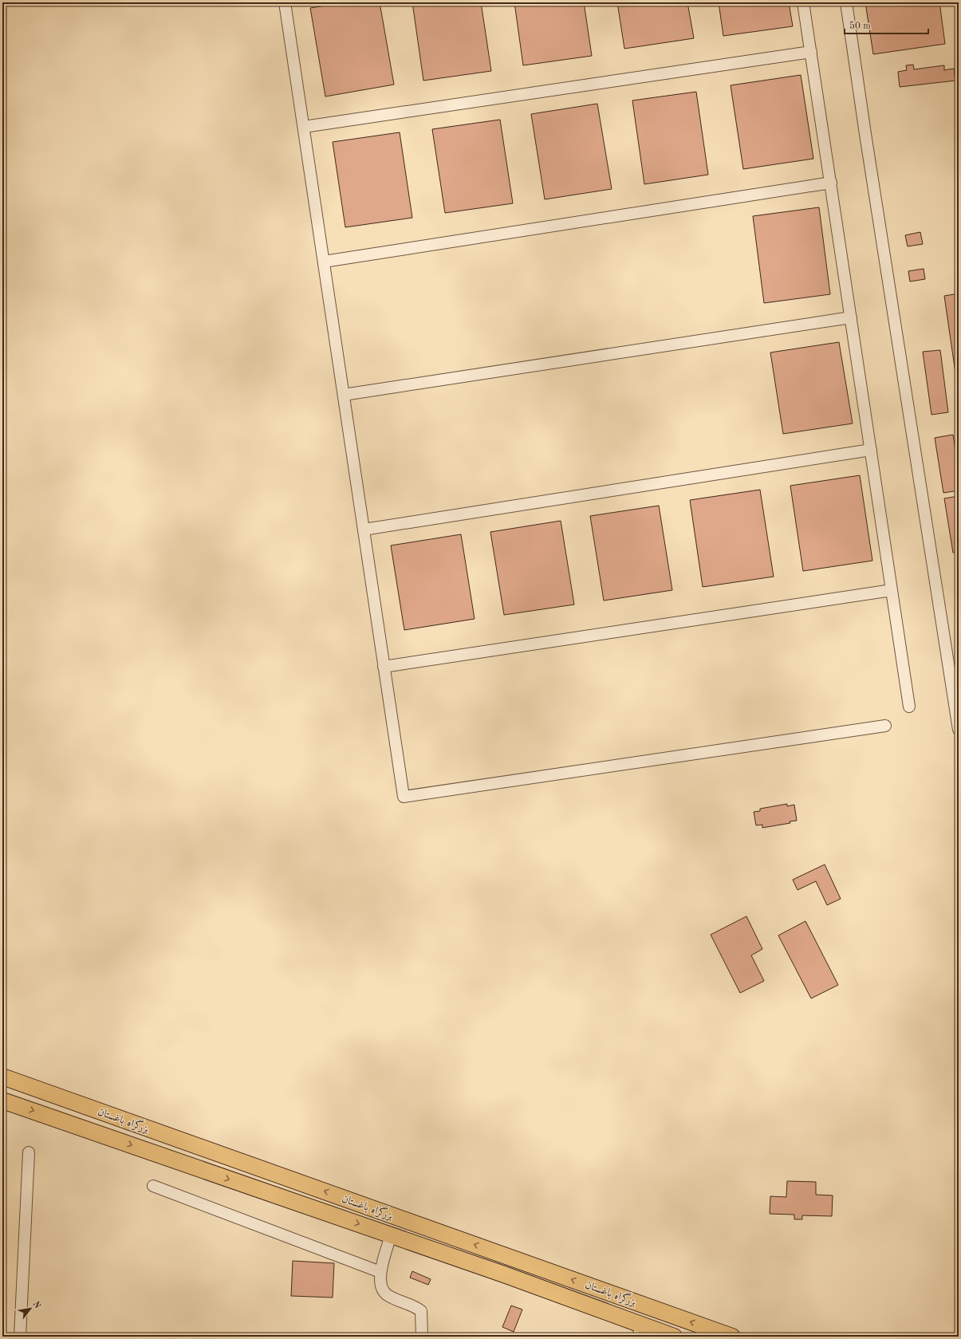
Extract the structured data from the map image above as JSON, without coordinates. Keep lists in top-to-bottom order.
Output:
{
  "streets": {
    "highway": ["بزرگراه باغستان"]
  },
  "scale_bar": "50 m",
  "north": "top right"
}
